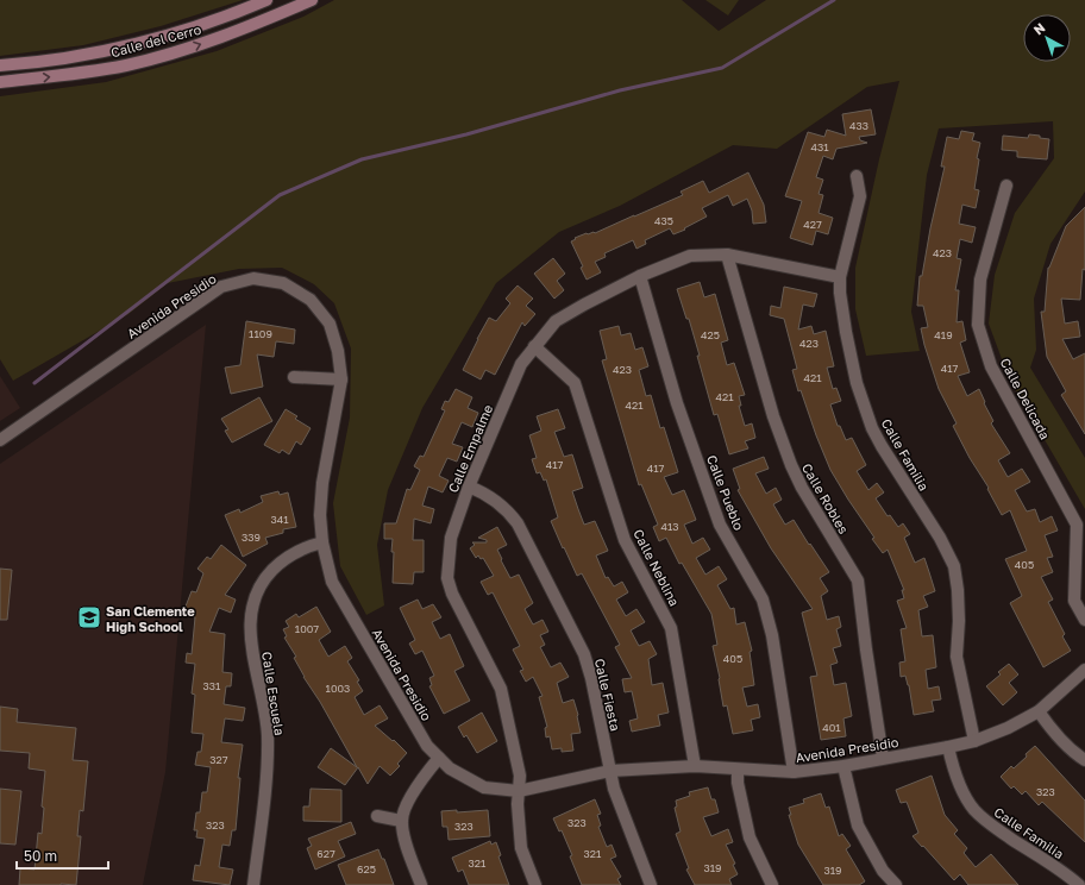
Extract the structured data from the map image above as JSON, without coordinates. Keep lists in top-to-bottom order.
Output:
{
  "streets": {
    "main road": ["Calle del Cerro"],
    "street": [
      "Avenida Presidio",
      "Calle Delicada",
      "Calle Empalme",
      "Calle Familia",
      "Calle Pueblo",
      "Calle Robles",
      "Calle Neblina",
      "Calle Escuela",
      "Calle Fiesta"
    ]
  },
  "crossings": [
    ["Avenida Presidio", "Calle Empalme"],
    ["Avenida Presidio", "Calle Familia"],
    ["Avenida Presidio", "Calle Pueblo"],
    ["Avenida Presidio", "Calle Robles"],
    ["Avenida Presidio", "Calle Neblina"],
    ["Avenida Presidio", "Calle Escuela"],
    ["Avenida Presidio", "Calle Fiesta"],
    ["Calle Empalme", "Calle Familia"],
    ["Calle Empalme", "Calle Pueblo"],
    ["Calle Empalme", "Calle Robles"],
    ["Calle Empalme", "Calle Neblina"],
    ["Calle Empalme", "Calle Fiesta"]
  ],
  "places": {
    "school or university": ["San Clemente High School"]
  },
  "house_numbers": [
    "433",
    "431",
    "435",
    "427",
    "423",
    "1109",
    "425",
    "419",
    "423",
    "417",
    "423",
    "421",
    "421",
    "421",
    "417",
    "417",
    "341",
    "413",
    "339",
    "405",
    "1007",
    "405",
    "331",
    "1003",
    "401",
    "327",
    "323",
    "323",
    "323",
    "323",
    "627",
    "321",
    "321",
    "319",
    "625",
    "319"
  ],
  "scale_bar": "50 m",
  "north": "top left"
}
